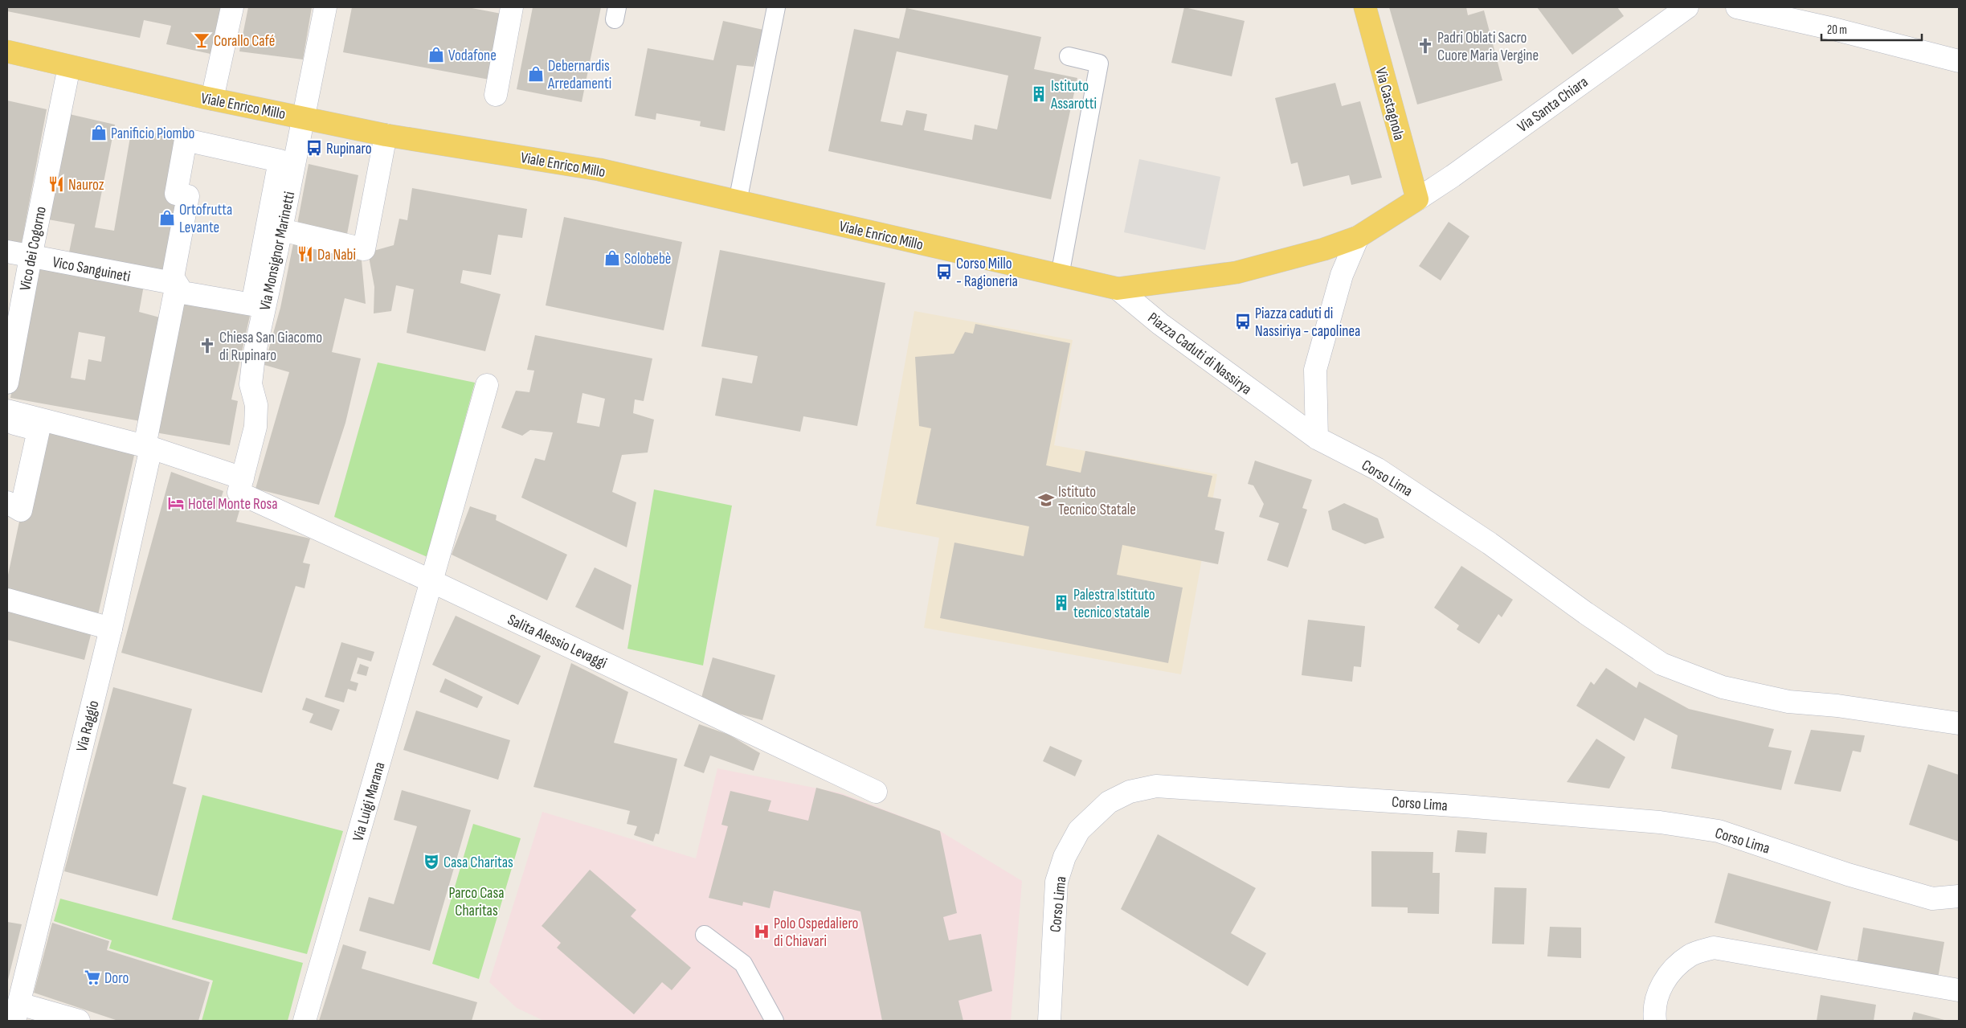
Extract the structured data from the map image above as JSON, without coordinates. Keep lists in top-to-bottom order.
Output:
{
  "streets": {
    "main road": ["Via Castagnola", "Viale Enrico Millo"],
    "street": [
      "Via Santa Chiara",
      "Vico dei Cogorno",
      "Via Monsignor Marinetti",
      "Vico Sanguineti",
      "Piazza Caduti di Nassirya",
      "Corso Lima",
      "Salita Alessio Levaggi",
      "Via Raggio",
      "Via Luigi Marana"
    ]
  },
  "crossings": [
    ["Via Castagnola", "Via Santa Chiara"],
    ["Viale Enrico Millo", "Vico dei Cogorno"],
    ["Viale Enrico Millo", "Via Monsignor Marinetti"],
    ["Viale Enrico Millo", "Piazza Caduti di Nassirya"],
    ["Vico dei Cogorno", "Vico Sanguineti"],
    ["Via Monsignor Marinetti", "Salita Alessio Levaggi"],
    ["Vico Sanguineti", "Via Raggio"],
    ["Piazza Caduti di Nassirya", "Corso Lima"],
    ["Salita Alessio Levaggi", "Via Luigi Marana"]
  ],
  "parks": ["Parco Casa Charitas"],
  "places": {
    "bar": ["Corallo Café"],
    "church": ["Padri Oblati Sacro Cuore Maria Vergine", "Chiesa San Giacomo di Rupinaro"],
    "shop": [
      "Vodafone",
      "Debernardis Arredamenti",
      "Panificio Piombo",
      "Ortofrutta Levante",
      "Solobebè"
    ],
    "building": ["Istituto Assarotti", "Palestra Istituto tecnico statale"],
    "bus stop": ["Rupinaro", "Corso Millo - Ragioneria", "Piazza caduti di Nassiriya - capolinea"],
    "restaurant": ["Nauroz", "Da Nabi"],
    "school or university": ["Istituto Tecnico Statale"],
    "hotel": ["Hotel Monte Rosa"],
    "theatre": ["Casa Charitas"],
    "hospital": ["Polo Ospedaliero di Chiavari"],
    "supermarket": ["Doro"]
  },
  "scale_bar": "20 m"
}
